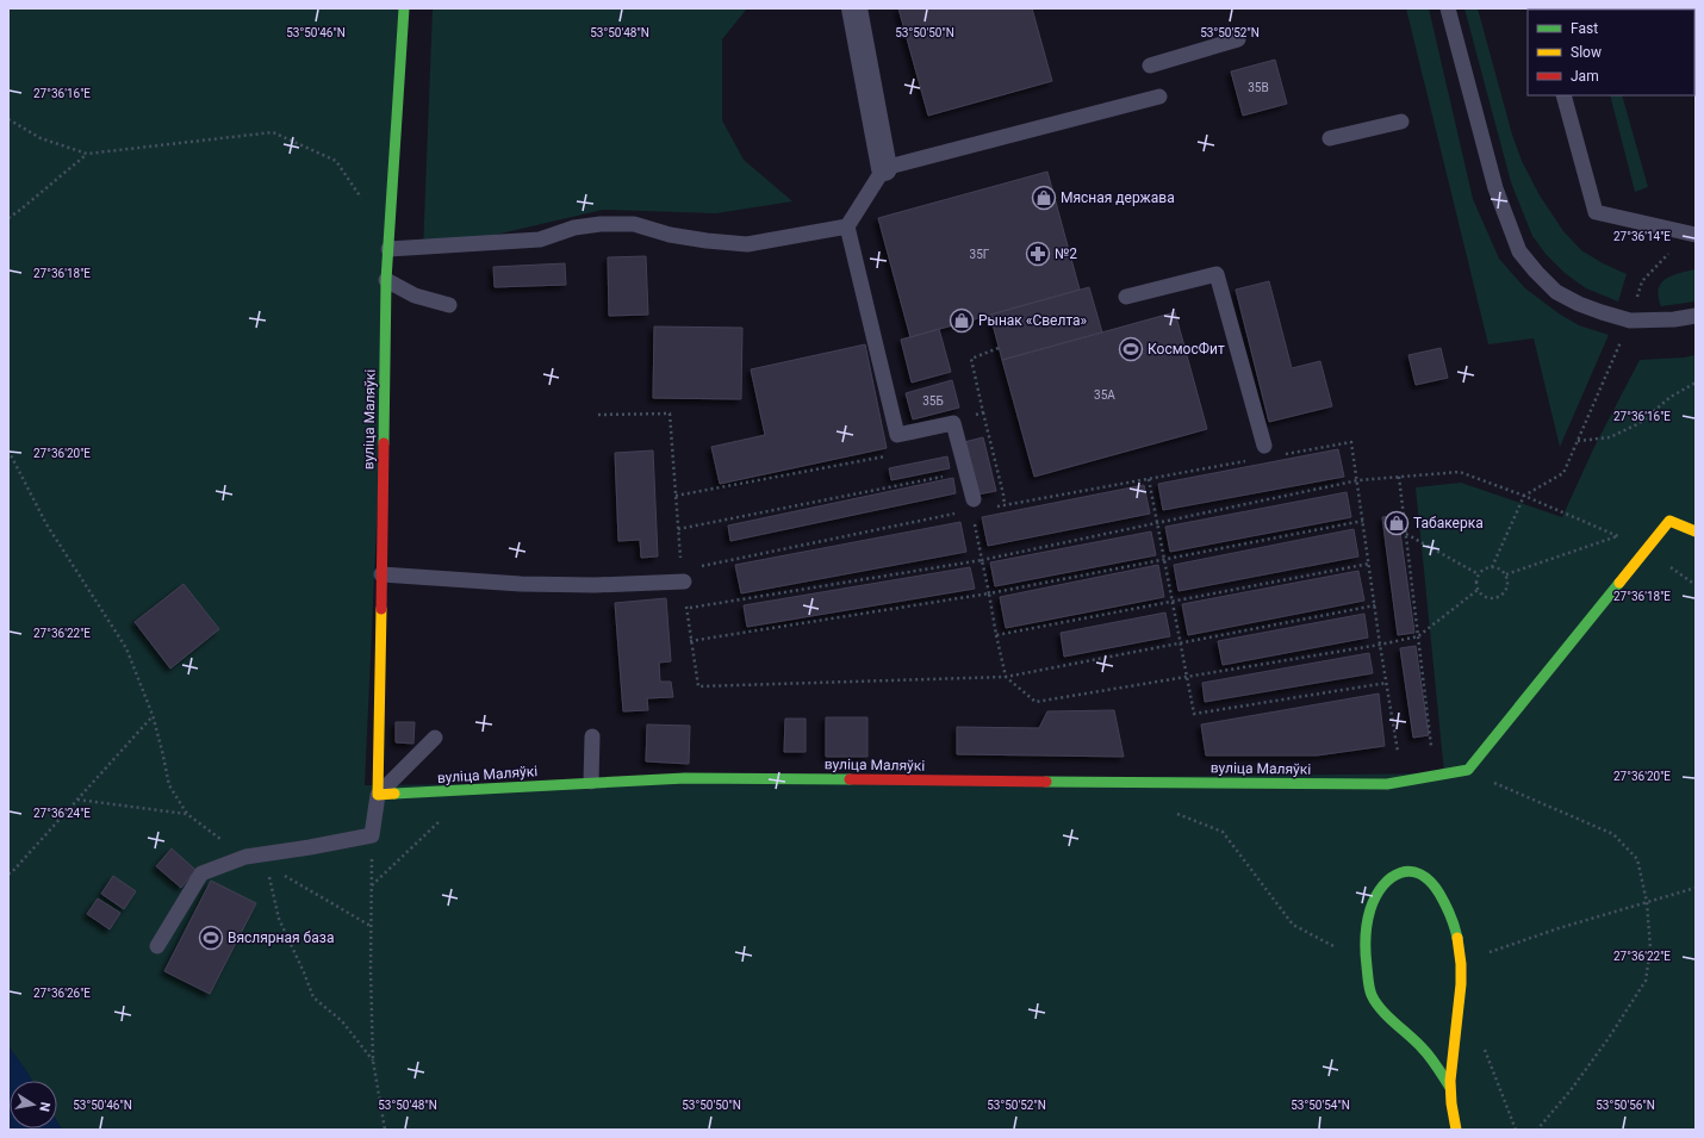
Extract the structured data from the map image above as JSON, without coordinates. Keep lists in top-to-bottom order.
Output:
{
  "streets": {
    "street": ["вуліца Маляўкі"]
  },
  "places": {
    "shop": ["Мясная держава", "Рынак «Свелта»", "Табакерка"],
    "pharmacy": ["№2"],
    "sports": ["КосмосФит", "Вяслярная база"]
  },
  "house_numbers": [
    "35В",
    "35Г",
    "35А",
    "35Б"
  ],
  "legend": ["Fast", "Slow", "Jam"],
  "north": "right",
  "coordinates": [
    "53°50'46\"N",
    "53°50'48\"N",
    "53°50'50\"N",
    "53°50'52\"N",
    "27°36'16\"E",
    "27°36'14\"E",
    "27°36'18\"E",
    "27°36'20\"E",
    "27°36'22\"E",
    "27°36'24\"E",
    "27°36'26\"E",
    "53°50'54\"N",
    "53°50'56\"N"
  ]
}
